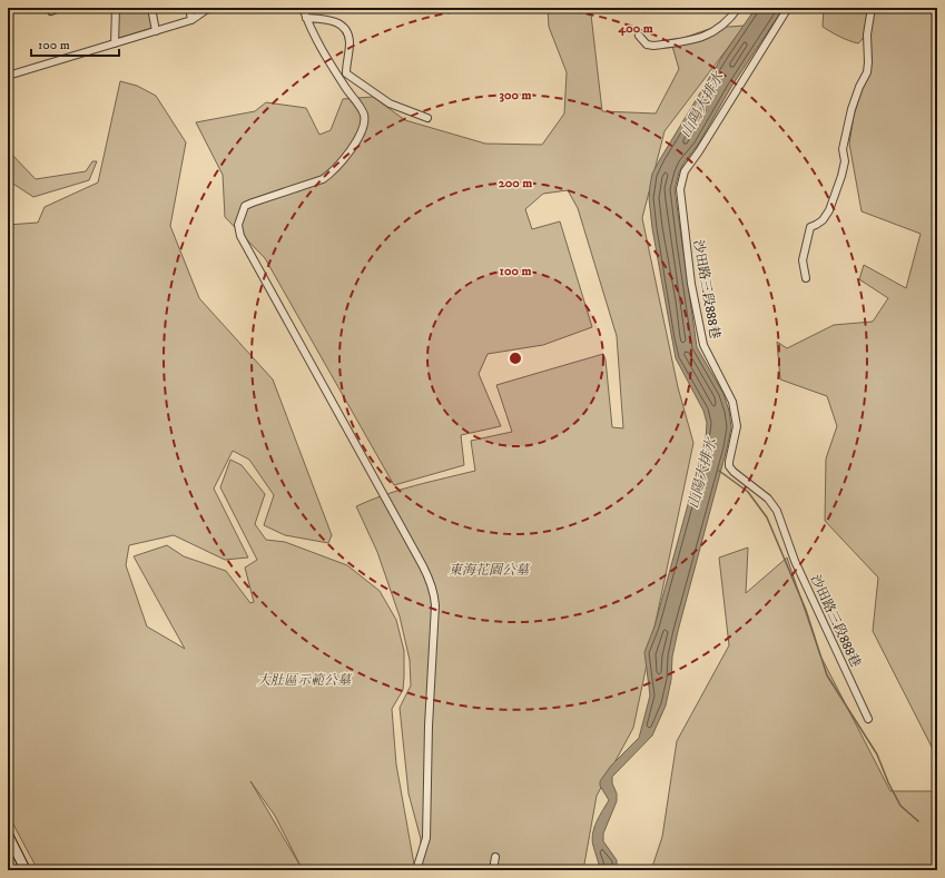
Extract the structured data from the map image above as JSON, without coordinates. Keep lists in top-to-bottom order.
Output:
{
  "streets": {
    "street": ["沙田路三段888巷"]
  },
  "water": ["山陽大排水"],
  "parks": ["東海花園公墓", "大肚區示範公墓"],
  "scale_bar": "100 m",
  "rings": [
    "400 m",
    "300 m",
    "200 m",
    "100 m"
  ]
}
